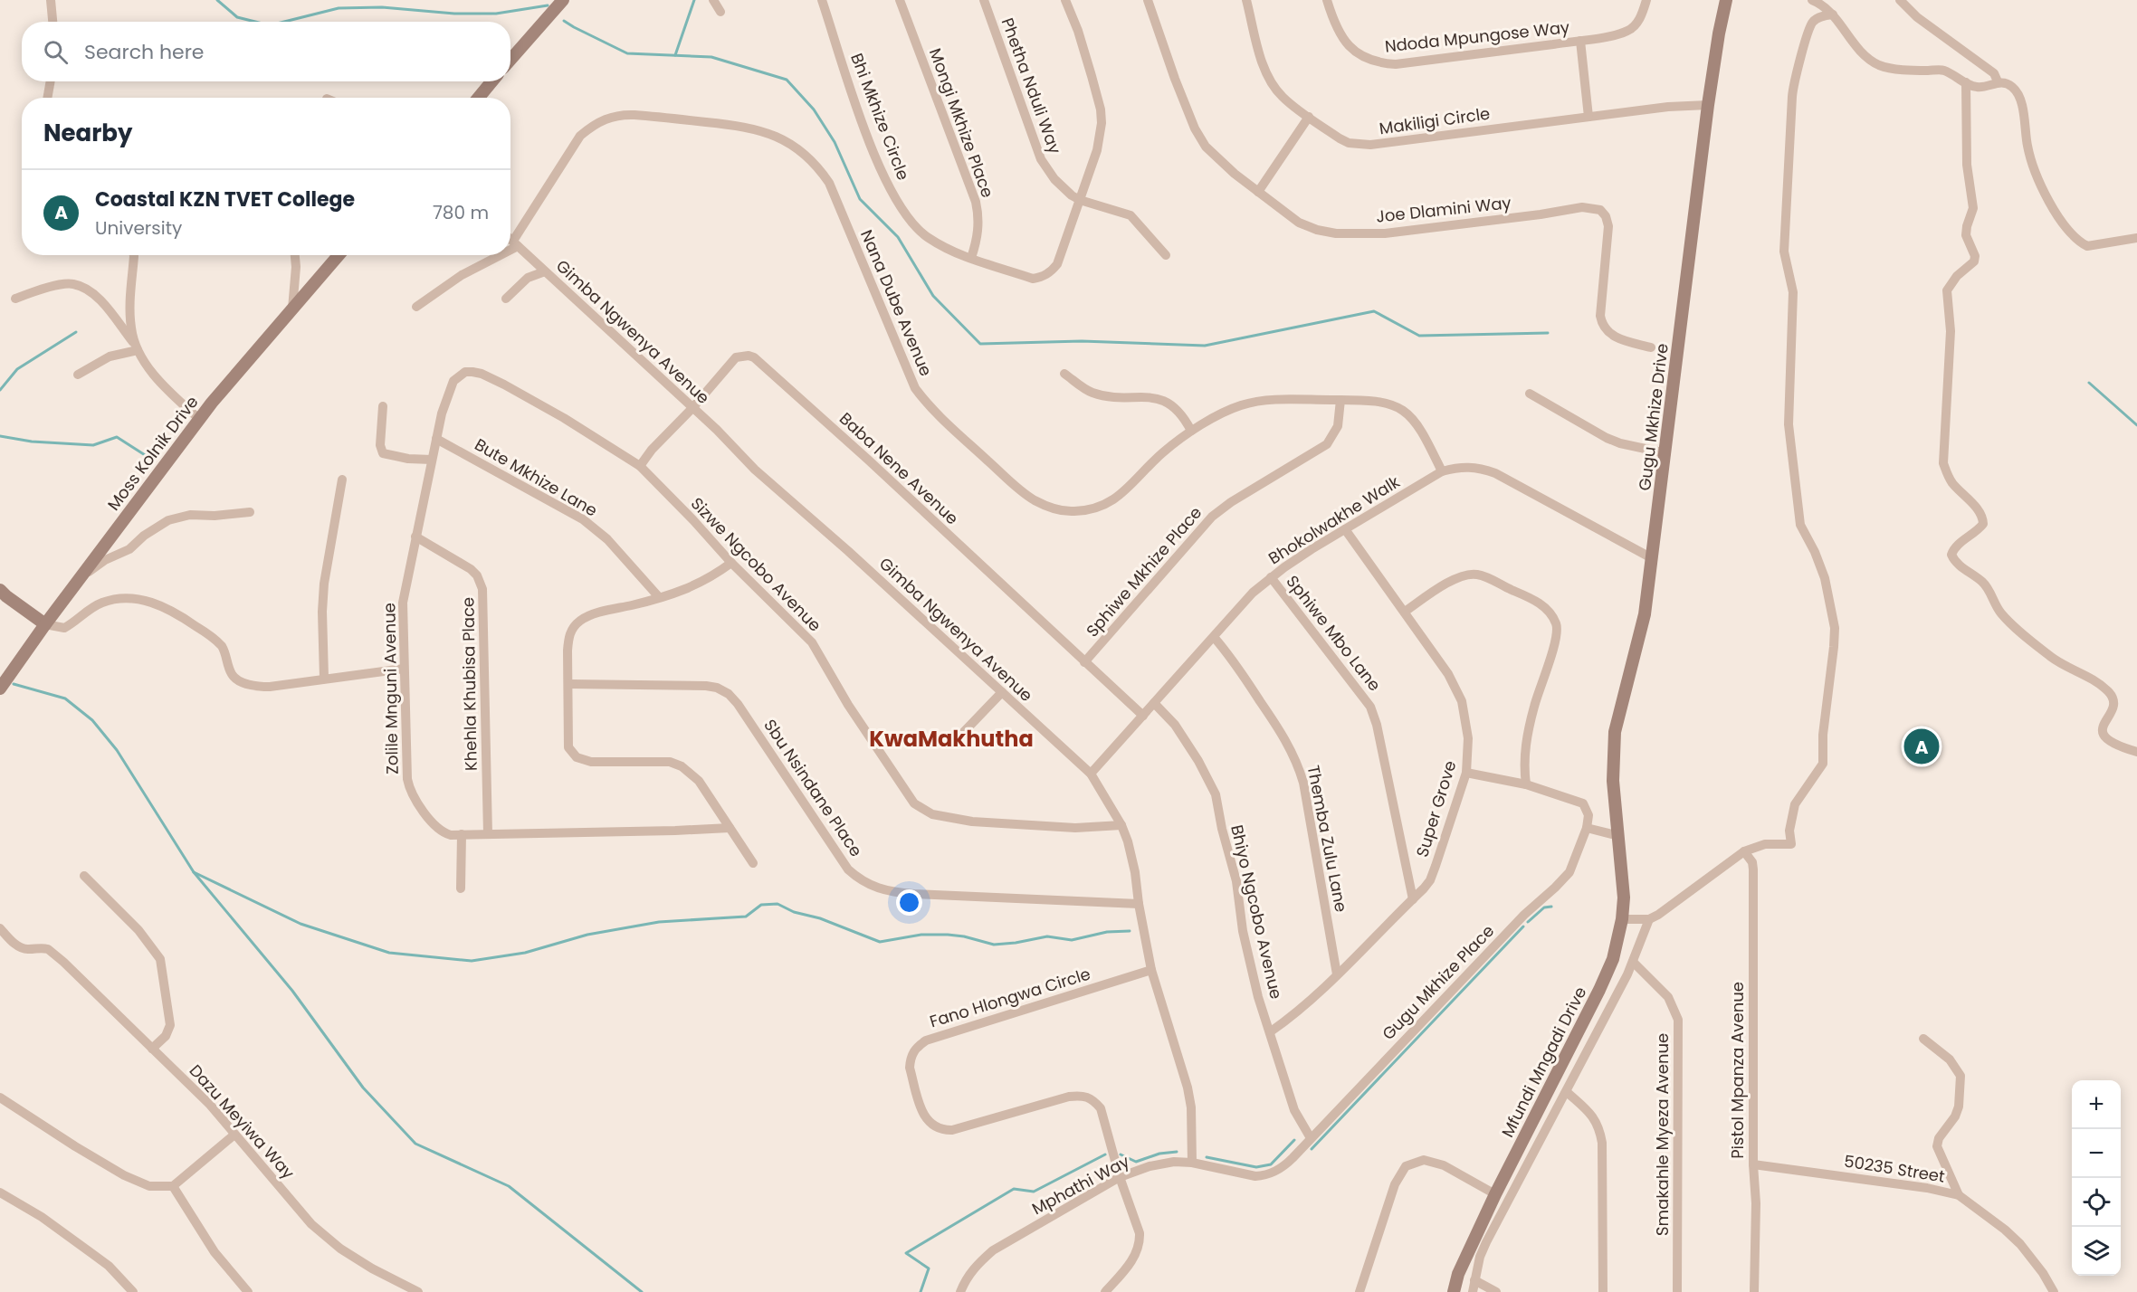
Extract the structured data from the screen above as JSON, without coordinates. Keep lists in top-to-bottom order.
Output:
{
  "streets": {
    "street": [
      "Ndoda Mpungose Way",
      "Phetha Nduli Way",
      "Bhi Mkhize Circle",
      "Makiligi Circle",
      "Mongi Mkhize Place",
      "Joe Dlamini Way",
      "Nana Dube Avenue",
      "Gimba Ngwenya Avenue",
      "Gugu Mkhize Drive",
      "Moss Kolnik Drive",
      "Baba Nene Avenue",
      "Bute Mkhize Lane",
      "Bhokolwakhe Walk",
      "Sizwe Ngcobo Avenue",
      "Sphiwe Mkhize Place",
      "Sphiwe Mbo Lane",
      "Khehla Khubisa Place",
      "Zolile Mnguni Avenue",
      "Sbu Nsindane Place",
      "Super Grove",
      "Themba Zulu Lane",
      "Bhiyo Ngcobo Avenue",
      "Gugu Mkhize Place",
      "Fano Hlongwa Circle",
      "Mfundi Mngadi Drive",
      "Pistol Mpanza Avenue",
      "Dazu Meyiwa Way",
      "Smakahle Myeza Avenue",
      "50235 Street",
      "Mphathi Way"
    ]
  },
  "crossings": [
    ["Phetha Nduli Way", "Bhi Mkhize Circle"],
    ["Bhi Mkhize Circle", "Mongi Mkhize Place"],
    ["Makiligi Circle", "Gugu Mkhize Drive"],
    ["Nana Dube Avenue", "Gimba Ngwenya Avenue"],
    ["Nana Dube Avenue", "Bhokolwakhe Walk"],
    ["Nana Dube Avenue", "Sphiwe Mkhize Place"],
    ["Gimba Ngwenya Avenue", "Baba Nene Avenue"],
    ["Gimba Ngwenya Avenue", "Bhokolwakhe Walk"],
    ["Gimba Ngwenya Avenue", "Sizwe Ngcobo Avenue"],
    ["Gimba Ngwenya Avenue", "Sbu Nsindane Place"],
    ["Gimba Ngwenya Avenue", "Fano Hlongwa Circle"],
    ["Gimba Ngwenya Avenue", "Mphathi Way"],
    ["Gugu Mkhize Drive", "Bhokolwakhe Walk"],
    ["Gugu Mkhize Drive", "Mfundi Mngadi Drive"],
    ["Baba Nene Avenue", "Bhokolwakhe Walk"],
    ["Baba Nene Avenue", "Sizwe Ngcobo Avenue"],
    ["Baba Nene Avenue", "Sphiwe Mkhize Place"],
    ["Bute Mkhize Lane", "Zolile Mnguni Avenue"],
    ["Bhokolwakhe Walk", "Sphiwe Mbo Lane"],
    ["Bhokolwakhe Walk", "Super Grove"],
    ["Bhokolwakhe Walk", "Themba Zulu Lane"],
    ["Bhokolwakhe Walk", "Bhiyo Ngcobo Avenue"],
    ["Sizwe Ngcobo Avenue", "Zolile Mnguni Avenue"],
    ["Sphiwe Mbo Lane", "Super Grove"],
    ["Khehla Khubisa Place", "Zolile Mnguni Avenue"],
    ["Super Grove", "Themba Zulu Lane"],
    ["Super Grove", "Bhiyo Ngcobo Avenue"],
    ["Bhiyo Ngcobo Avenue", "Gugu Mkhize Place"],
    ["Gugu Mkhize Place", "Mphathi Way"],
    ["Fano Hlongwa Circle", "Mphathi Way"],
    ["Pistol Mpanza Avenue", "50235 Street"]
  ],
  "districts": ["KwaMakhutha"],
  "page": {
    "search": "Search here",
    "heading": "Nearby",
    "list": [
      {
        "mark": "A",
        "name": "Coastal KZN TVET College",
        "note": "University",
        "value": "780 m"
      }
    ],
    "pins": "A",
    "map_buttons": ["+", "−"]
  }
}
